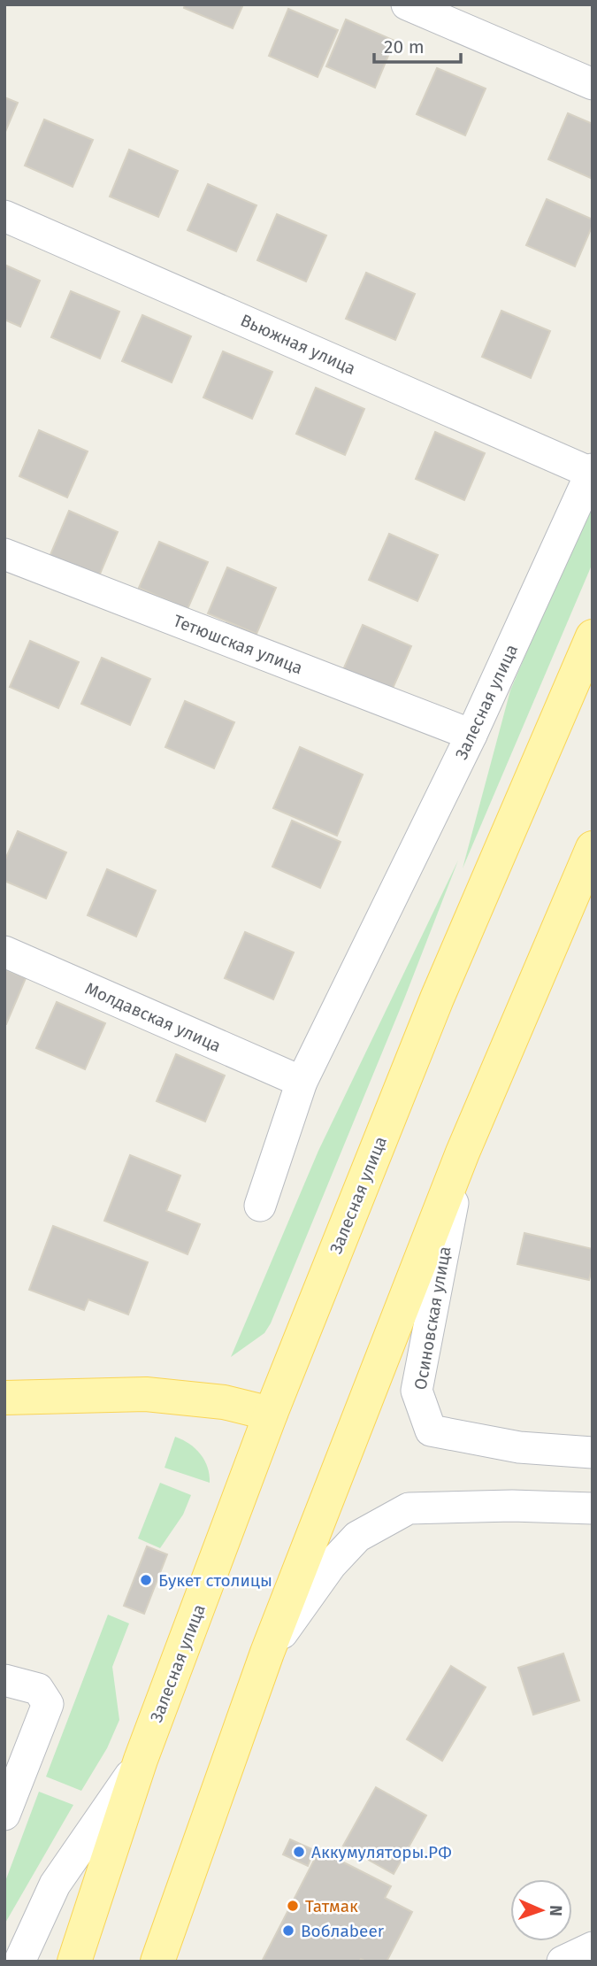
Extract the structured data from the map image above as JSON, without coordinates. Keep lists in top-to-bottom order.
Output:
{
  "streets": {
    "main road": ["Залесная улица"],
    "street": [
      "Вьюжная улица",
      "Тетюшская улица",
      "Молдавская улица",
      "Осиновская улица"
    ]
  },
  "crossings": [
    ["Вьюжная улица", "Залесная улица"],
    ["Тетюшская улица", "Залесная улица"],
    ["Залесная улица", "Молдавская улица"]
  ],
  "places": [
    "Букет столицы",
    "Аккумуляторы.РФ",
    "Татмак",
    "Воблаbeer"
  ],
  "scale_bar": "20 m",
  "north": "right"
}
